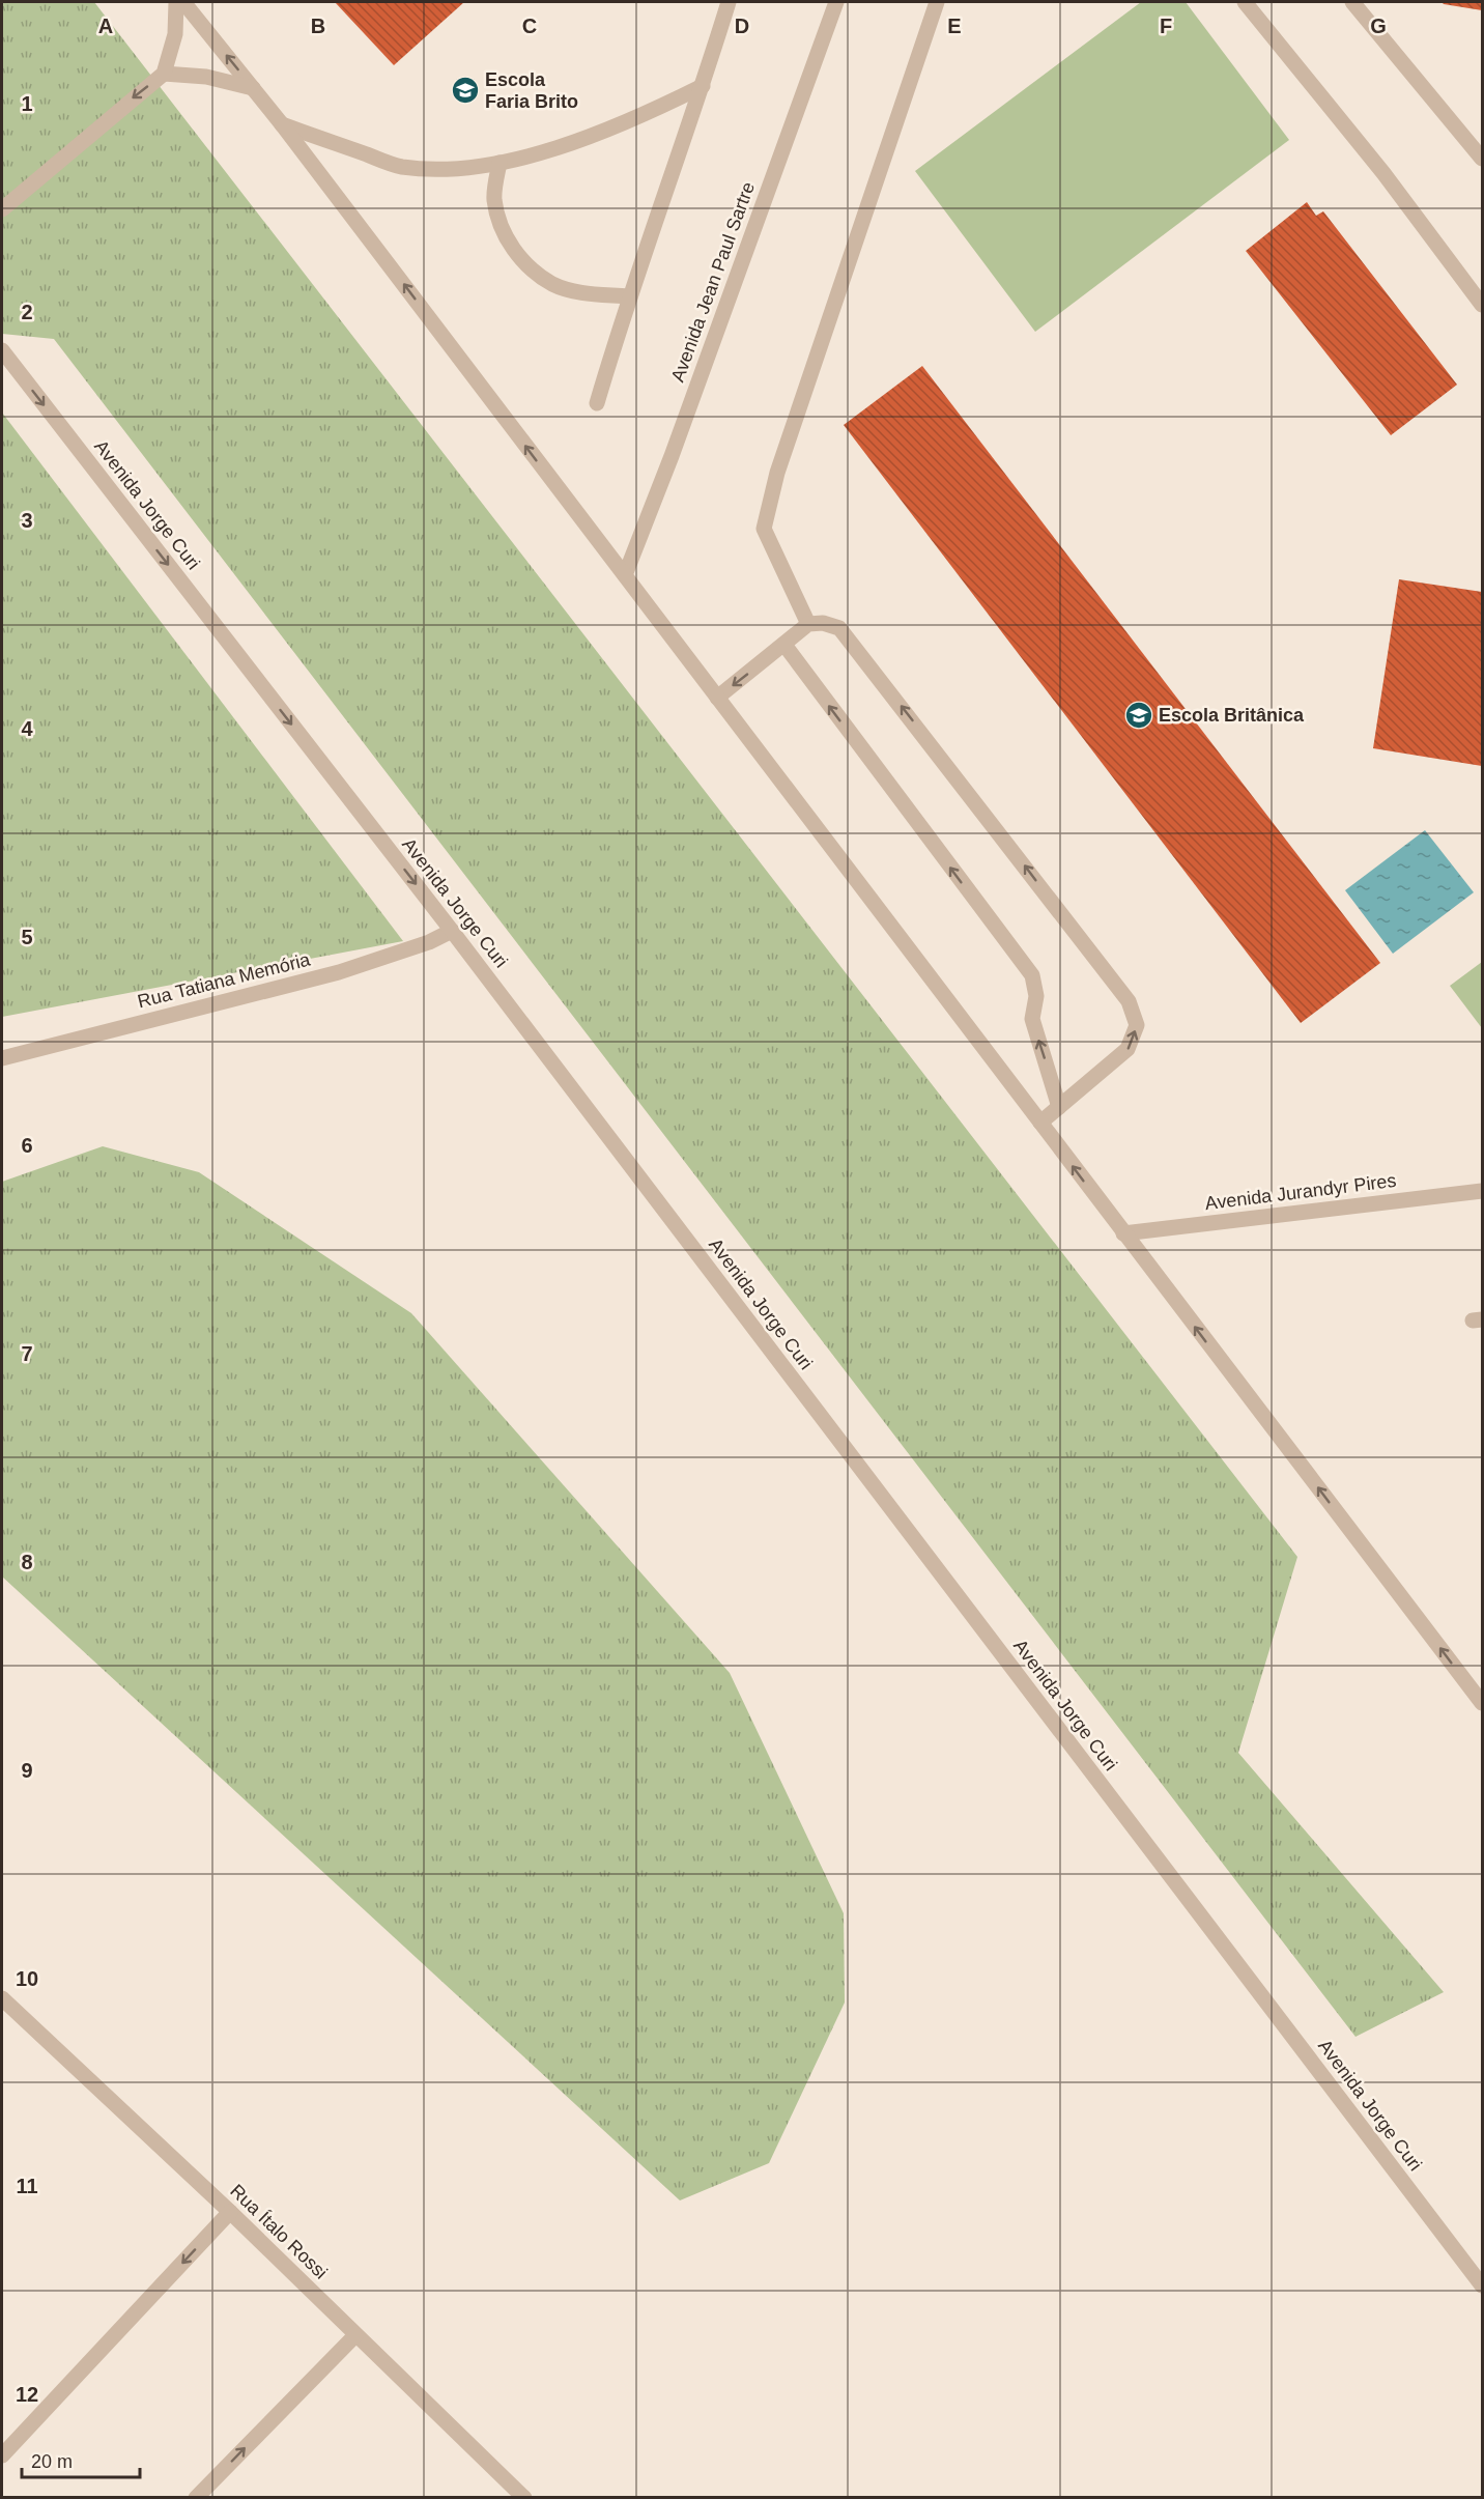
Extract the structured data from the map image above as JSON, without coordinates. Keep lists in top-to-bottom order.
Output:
{
  "streets": {
    "street": [
      "Avenida Jean Paul Sartre",
      "Avenida Jorge Curi",
      "Rua Tatiana Memória",
      "Avenida Jurandyr Pires",
      "Rua Ítalo Rossi"
    ]
  },
  "crossings": [
    ["Avenida Jorge Curi", "Rua Tatiana Memória"]
  ],
  "places": {
    "school or university": ["Escola Faria Brito", "Escola Britânica"]
  },
  "scale_bar": "20 m",
  "grid": {
    "columns": [
      "A",
      "B",
      "C",
      "D",
      "E",
      "F",
      "G"
    ],
    "rows": [
      "1",
      "2",
      "3",
      "4",
      "5",
      "6",
      "7",
      "8",
      "9",
      "10",
      "11",
      "12"
    ]
  }
}
